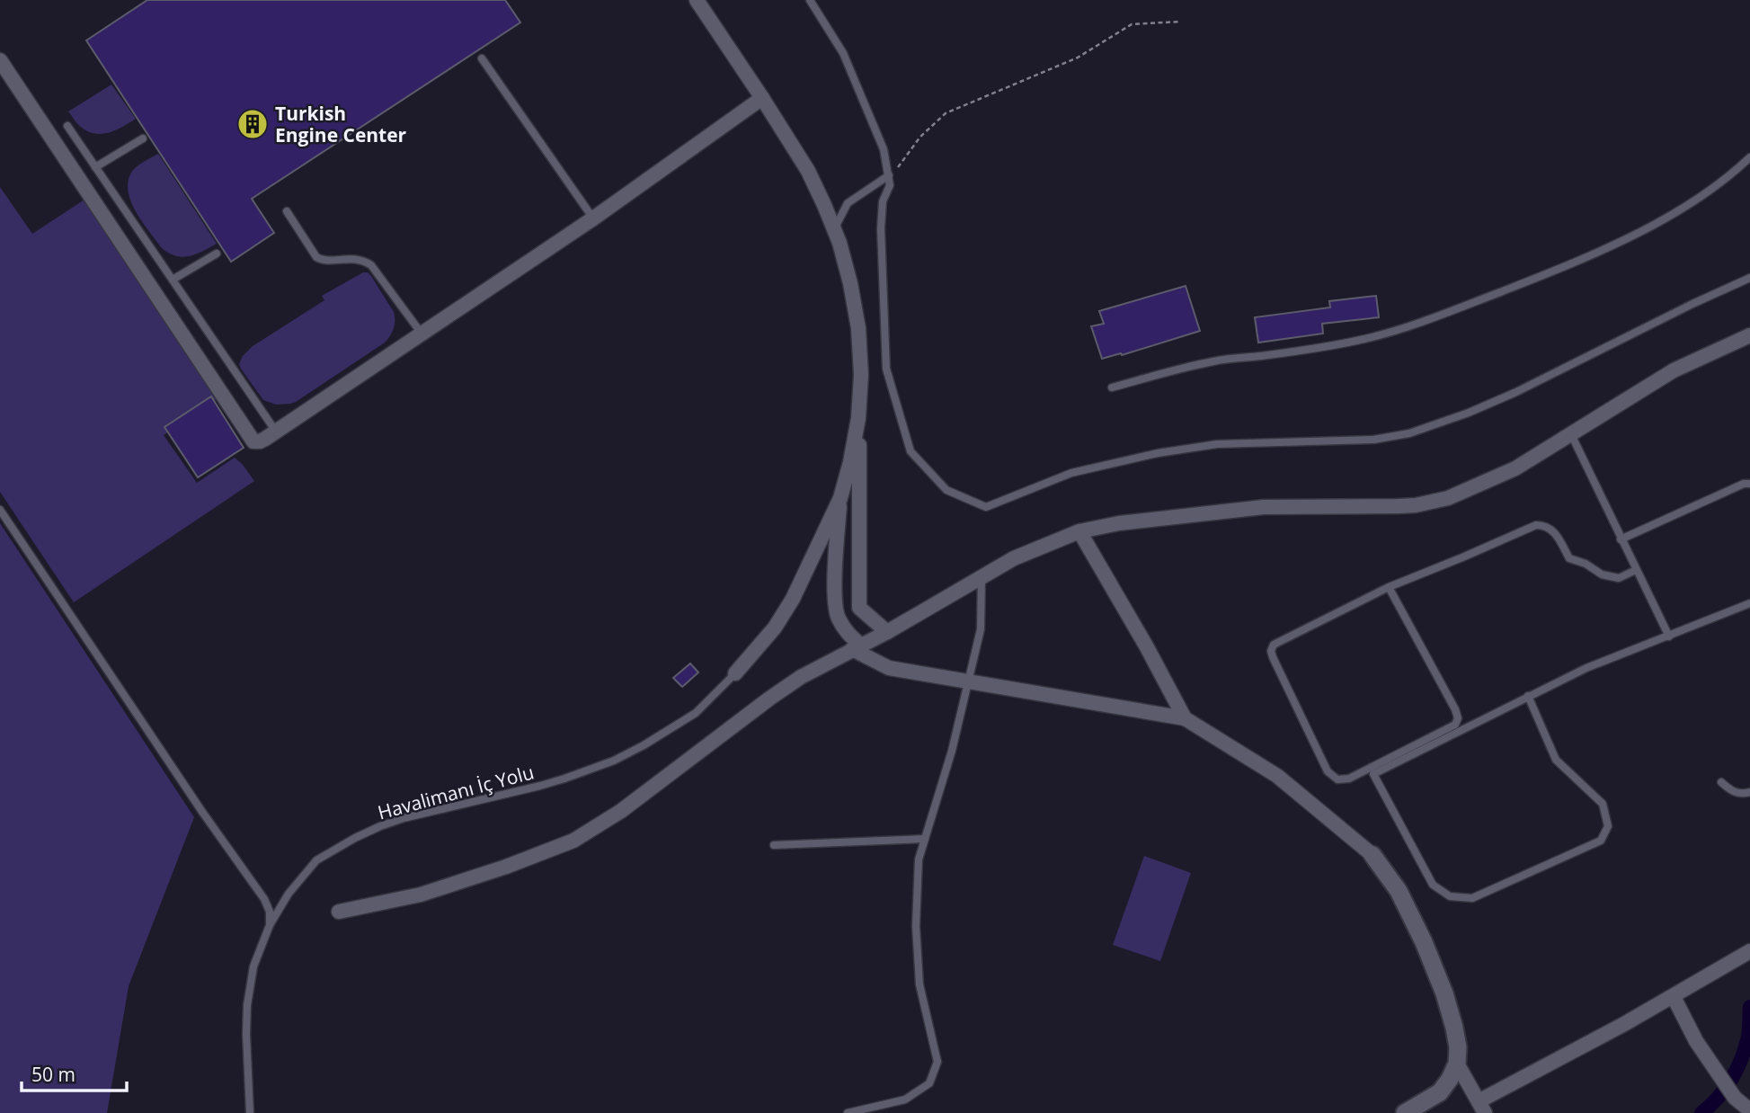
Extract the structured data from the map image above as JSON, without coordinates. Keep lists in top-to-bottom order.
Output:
{
  "streets": {
    "lane": ["Havalimanı İç Yolu"]
  },
  "places": {
    "building": ["Turkish Engine Center"]
  },
  "scale_bar": "50 m"
}
